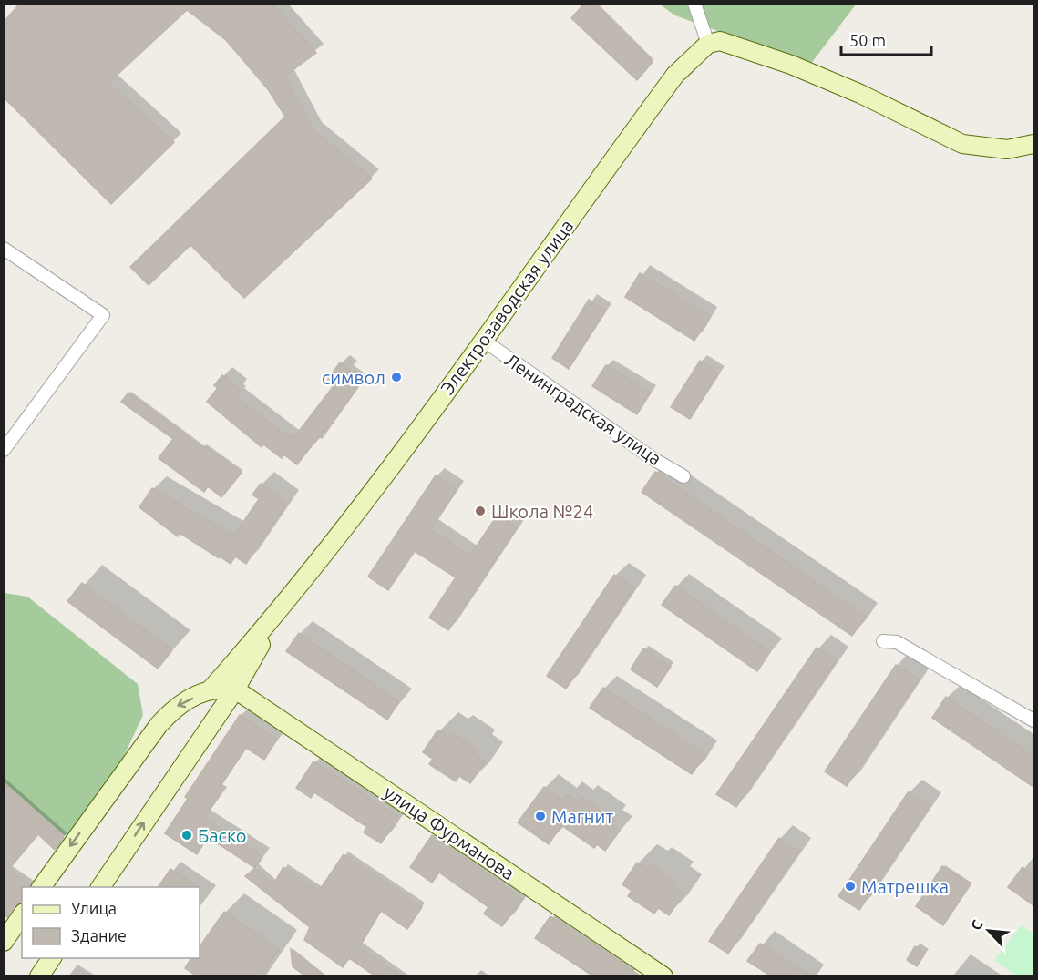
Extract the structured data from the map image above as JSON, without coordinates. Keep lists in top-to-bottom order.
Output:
{
  "streets": {
    "street": ["Электрозаводская улица", "Ленинградская улица", "улица Фурманова"]
  },
  "crossings": [
    ["Электрозаводская улица", "Ленинградская улица"],
    ["Электрозаводская улица", "улица Фурманова"]
  ],
  "places": [
    "символ",
    "Школа №24",
    "Магнит",
    "Баско",
    "Матрешка"
  ],
  "legend": ["Улица", "Здание"],
  "scale_bar": "50 m",
  "north": "top left"
}
